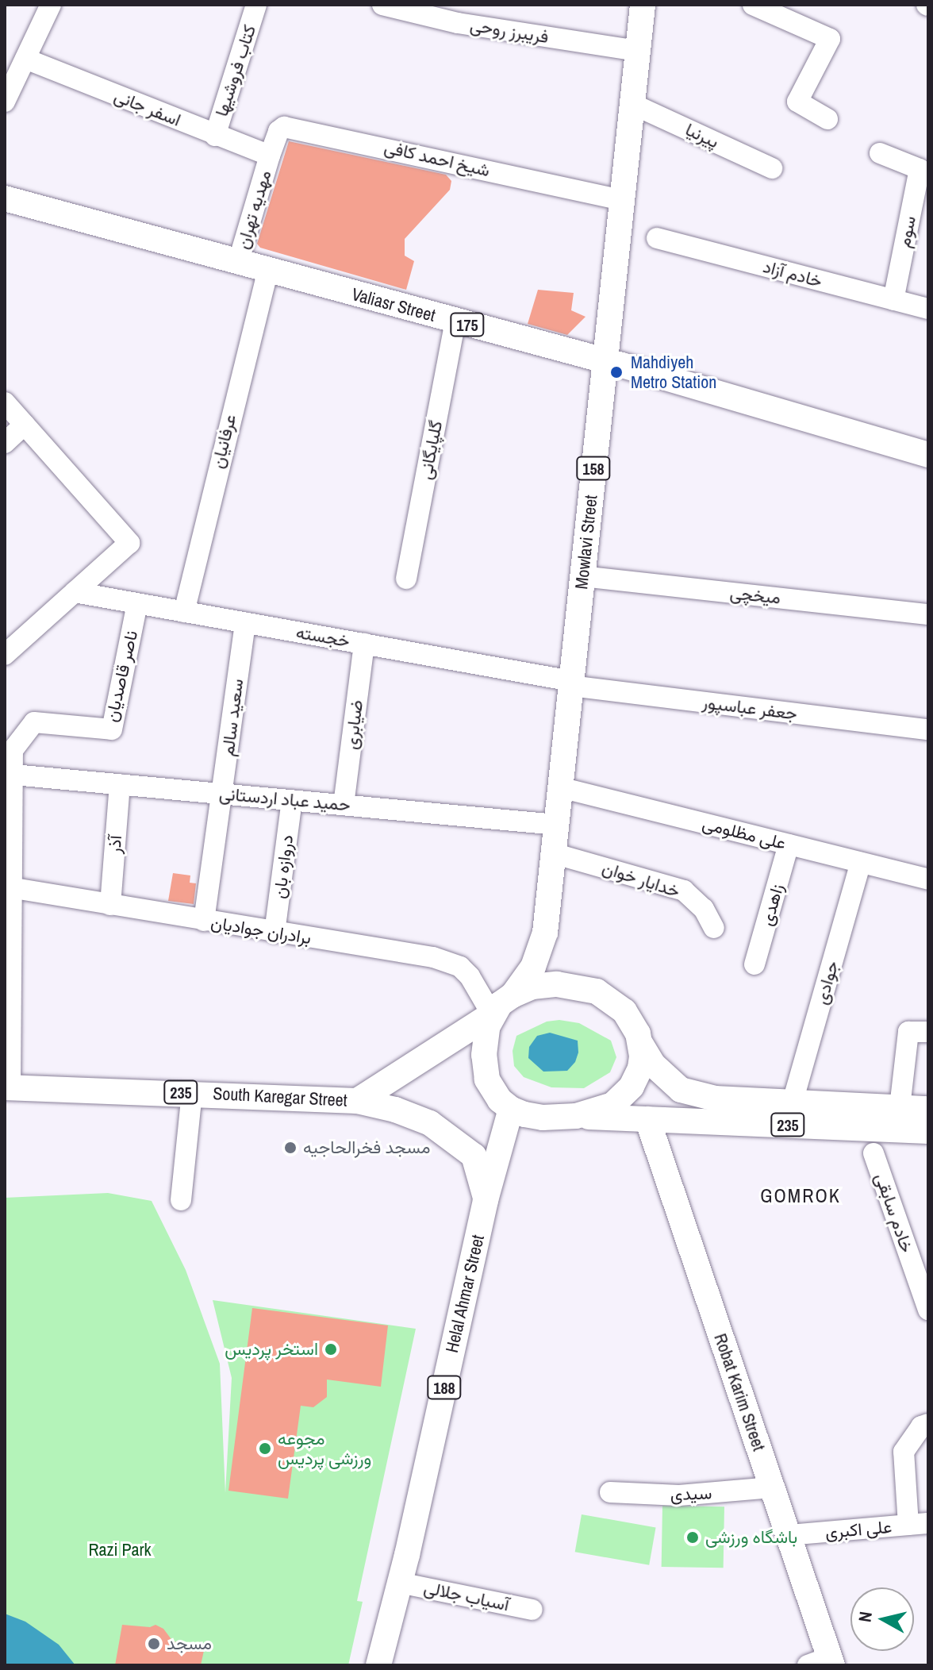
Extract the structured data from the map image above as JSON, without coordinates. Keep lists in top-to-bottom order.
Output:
{
  "streets": {
    "main road": [
      "Valiasr Street",
      "175",
      "158",
      "Mowlavi Street",
      "235",
      "South Karegar Street",
      "Helal Ahmar Street",
      "188",
      "Robat Karim Street"
    ],
    "street": [
      "فریبرز روحی",
      "کتاب فروشیها",
      "اسفر جانی",
      "پیرنیا",
      "شیخ احمد کافی",
      "مهدیه تهران",
      "سوم",
      "خادم آزاد",
      "عرفانیان",
      "گلپایگانی",
      "میخچی",
      "خجسته",
      "ناصر قاصدیان",
      "جعفر عباسپور",
      "سعید سالم",
      "ضیابری",
      "حمید عباد اردستانی",
      "علی مظلومی",
      "آذر",
      "دروازه بان",
      "خدایار خوان",
      "زاهدی",
      "برادران جوادیان",
      "جوادی",
      "خادم سابقی",
      "سیدی",
      "علی اکبری",
      "آسیاب جلالی"
    ]
  },
  "crossings": [
    ["فریبرز روحی", "Mowlavi Street"],
    ["کتاب فروشیها", "اسفر جانی"],
    ["اسفر جانی", "شیخ احمد کافی"],
    ["اسفر جانی", "مهدیه تهران"],
    ["پیرنیا", "Mowlavi Street"],
    ["شیخ احمد کافی", "مهدیه تهران"],
    ["شیخ احمد کافی", "Mowlavi Street"],
    ["مهدیه تهران", "Valiasr Street"],
    ["سوم", "خادم آزاد"],
    ["Valiasr Street", "عرفانیان"],
    ["Valiasr Street", "گلپایگانی"],
    ["Valiasr Street", "Mowlavi Street"],
    ["عرفانیان", "خجسته"],
    ["Mowlavi Street", "میخچی"],
    ["Mowlavi Street", "خجسته"],
    ["Mowlavi Street", "جعفر عباسپور"],
    ["Mowlavi Street", "حمید عباد اردستانی"],
    ["Mowlavi Street", "علی مظلومی"],
    ["Mowlavi Street", "خدایار خوان"],
    ["Mowlavi Street", "برادران جوادیان"],
    ["Mowlavi Street", "235"],
    ["Mowlavi Street", "South Karegar Street"],
    ["Mowlavi Street", "Helal Ahmar Street"],
    ["خجسته", "ناصر قاصدیان"],
    ["خجسته", "جعفر عباسپور"],
    ["خجسته", "سعید سالم"],
    ["خجسته", "ضیابری"],
    ["ناصر قاصدیان", "حمید عباد اردستانی"],
    ["ناصر قاصدیان", "برادران جوادیان"],
    ["ناصر قاصدیان", "South Karegar Street"],
    ["سعید سالم", "حمید عباد اردستانی"],
    ["سعید سالم", "برادران جوادیان"],
    ["ضیابری", "حمید عباد اردستانی"],
    ["حمید عباد اردستانی", "آذر"],
    ["حمید عباد اردستانی", "دروازه بان"],
    ["علی مظلومی", "زاهدی"],
    ["علی مظلومی", "جوادی"],
    ["آذر", "برادران جوادیان"],
    ["دروازه بان", "برادران جوادیان"],
    ["برادران جوادیان", "235"],
    ["برادران جوادیان", "South Karegar Street"],
    ["برادران جوادیان", "Helal Ahmar Street"],
    ["جوادی", "235"],
    ["235", "South Karegar Street"],
    ["235", "Helal Ahmar Street"],
    ["235", "Robat Karim Street"],
    ["South Karegar Street", "Helal Ahmar Street"],
    ["Helal Ahmar Street", "آسیاب جلالی"],
    ["Robat Karim Street", "سیدی"],
    ["Robat Karim Street", "علی اکبری"]
  ],
  "districts": ["GOMROK"],
  "parks": ["Razi Park"],
  "places": [
    "Mahdiyeh Metro Station",
    "مسجد فخرالحاجیه",
    "استخر پردیس",
    "مجوعه ورزشی پردیس",
    "باشگاه ورزشی",
    "مسجد"
  ],
  "north": "left"
}
